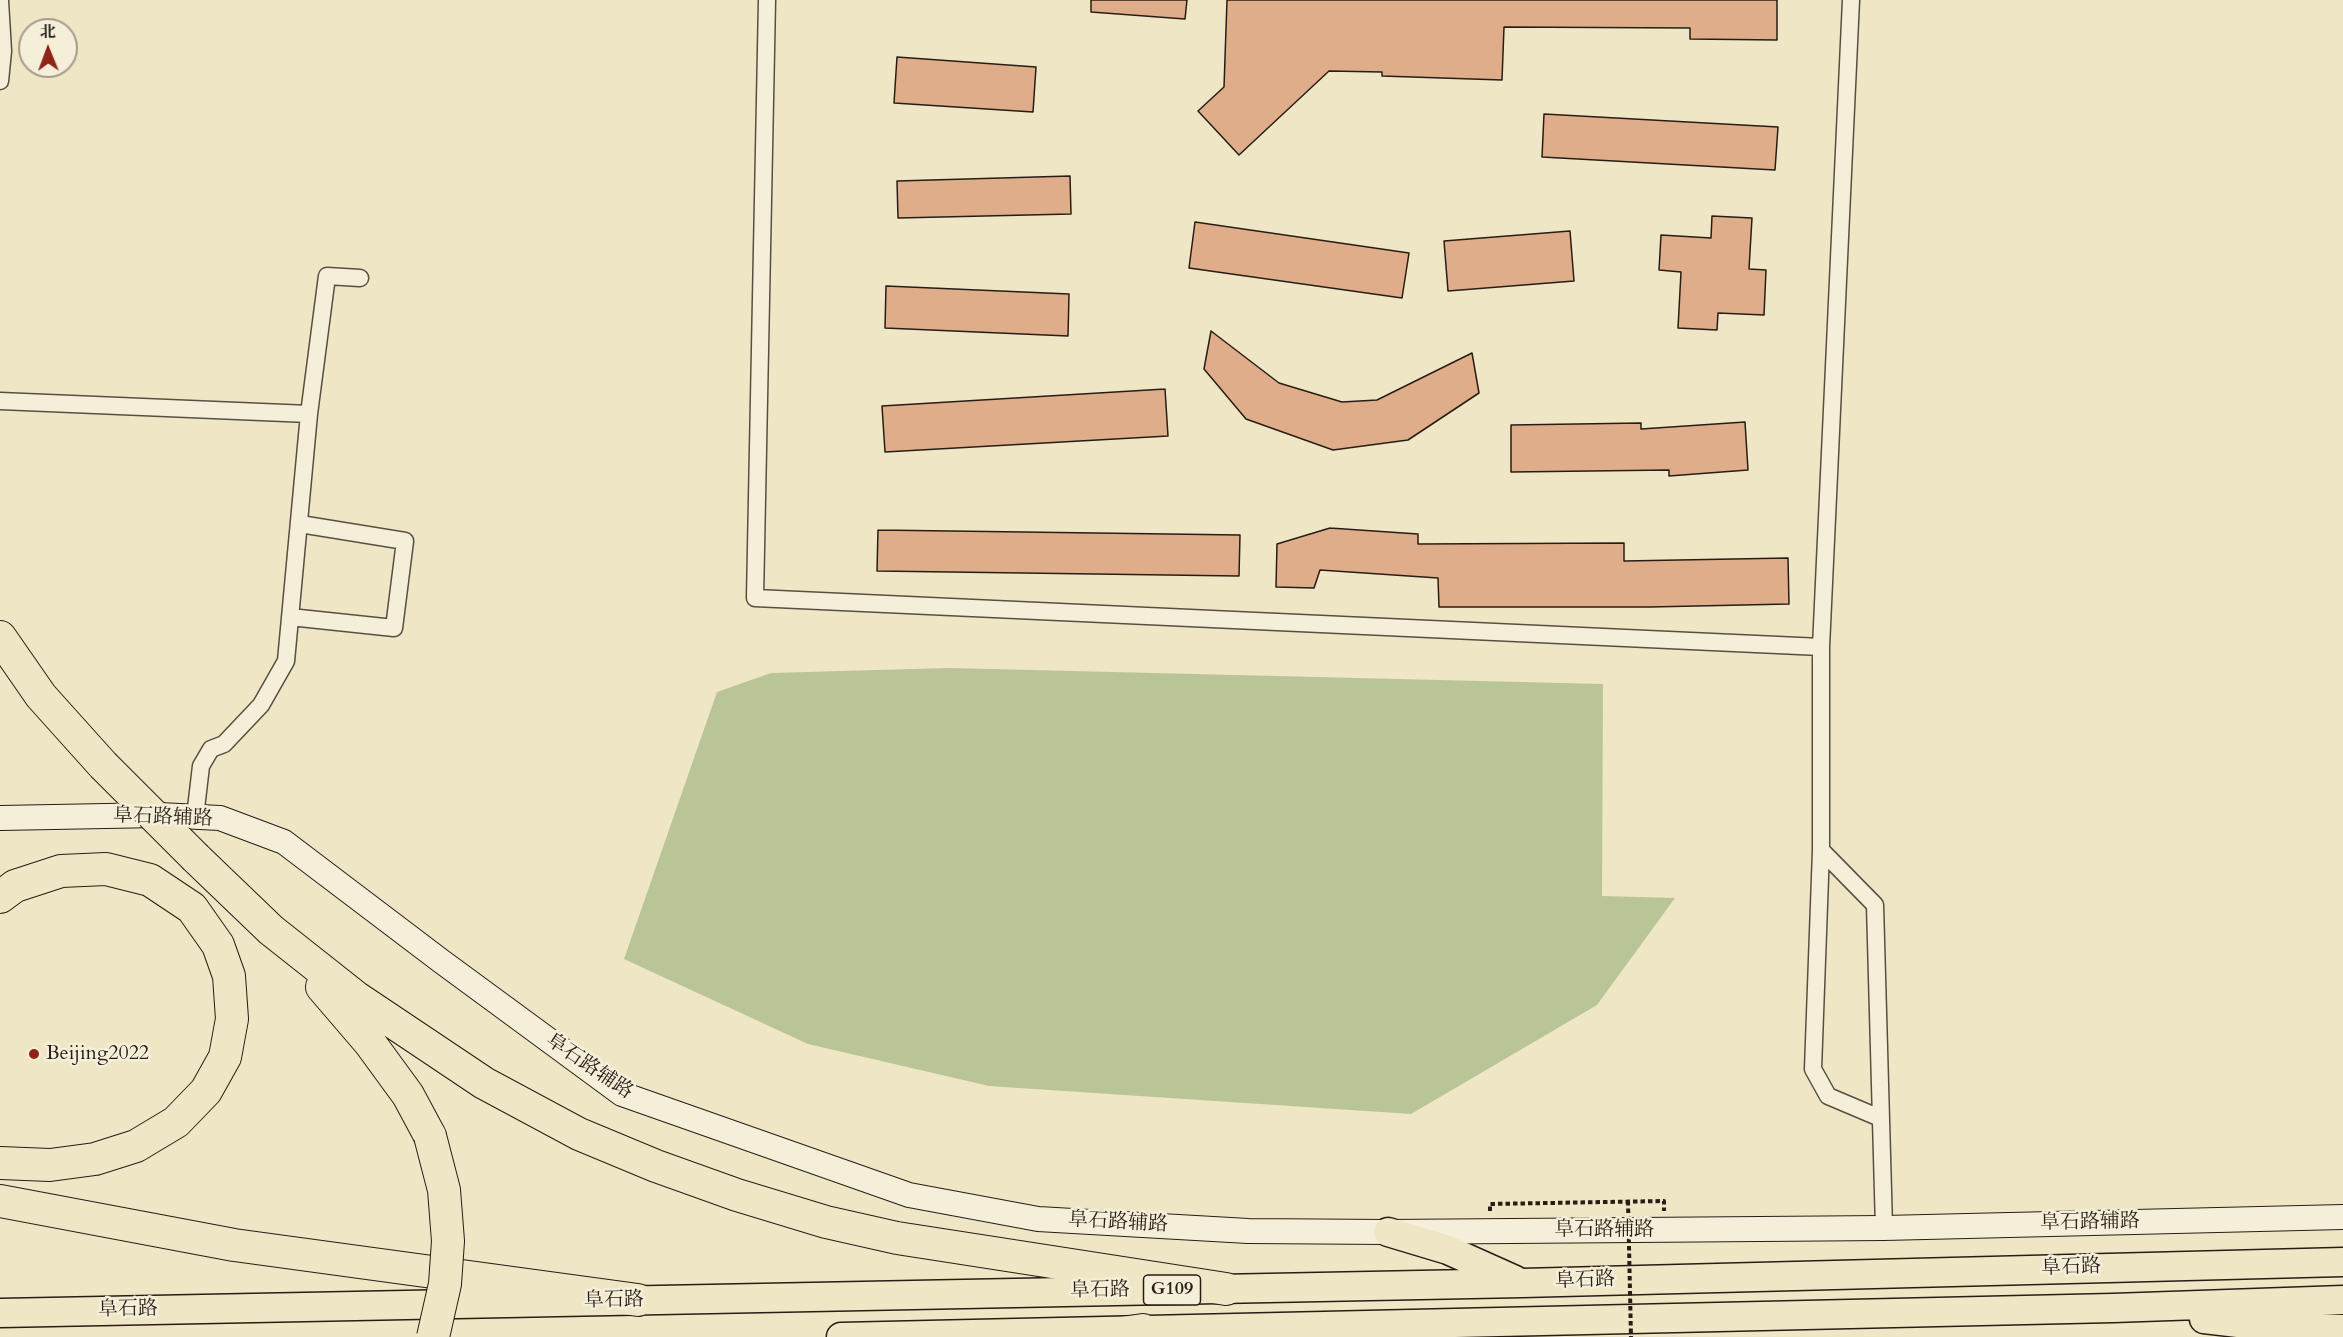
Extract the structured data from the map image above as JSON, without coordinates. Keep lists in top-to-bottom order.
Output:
{
  "streets": {
    "highway": ["阜石路", "G109"],
    "main road": ["阜石路辅路"]
  },
  "places": ["Beijing2022"],
  "north": "top"
}
